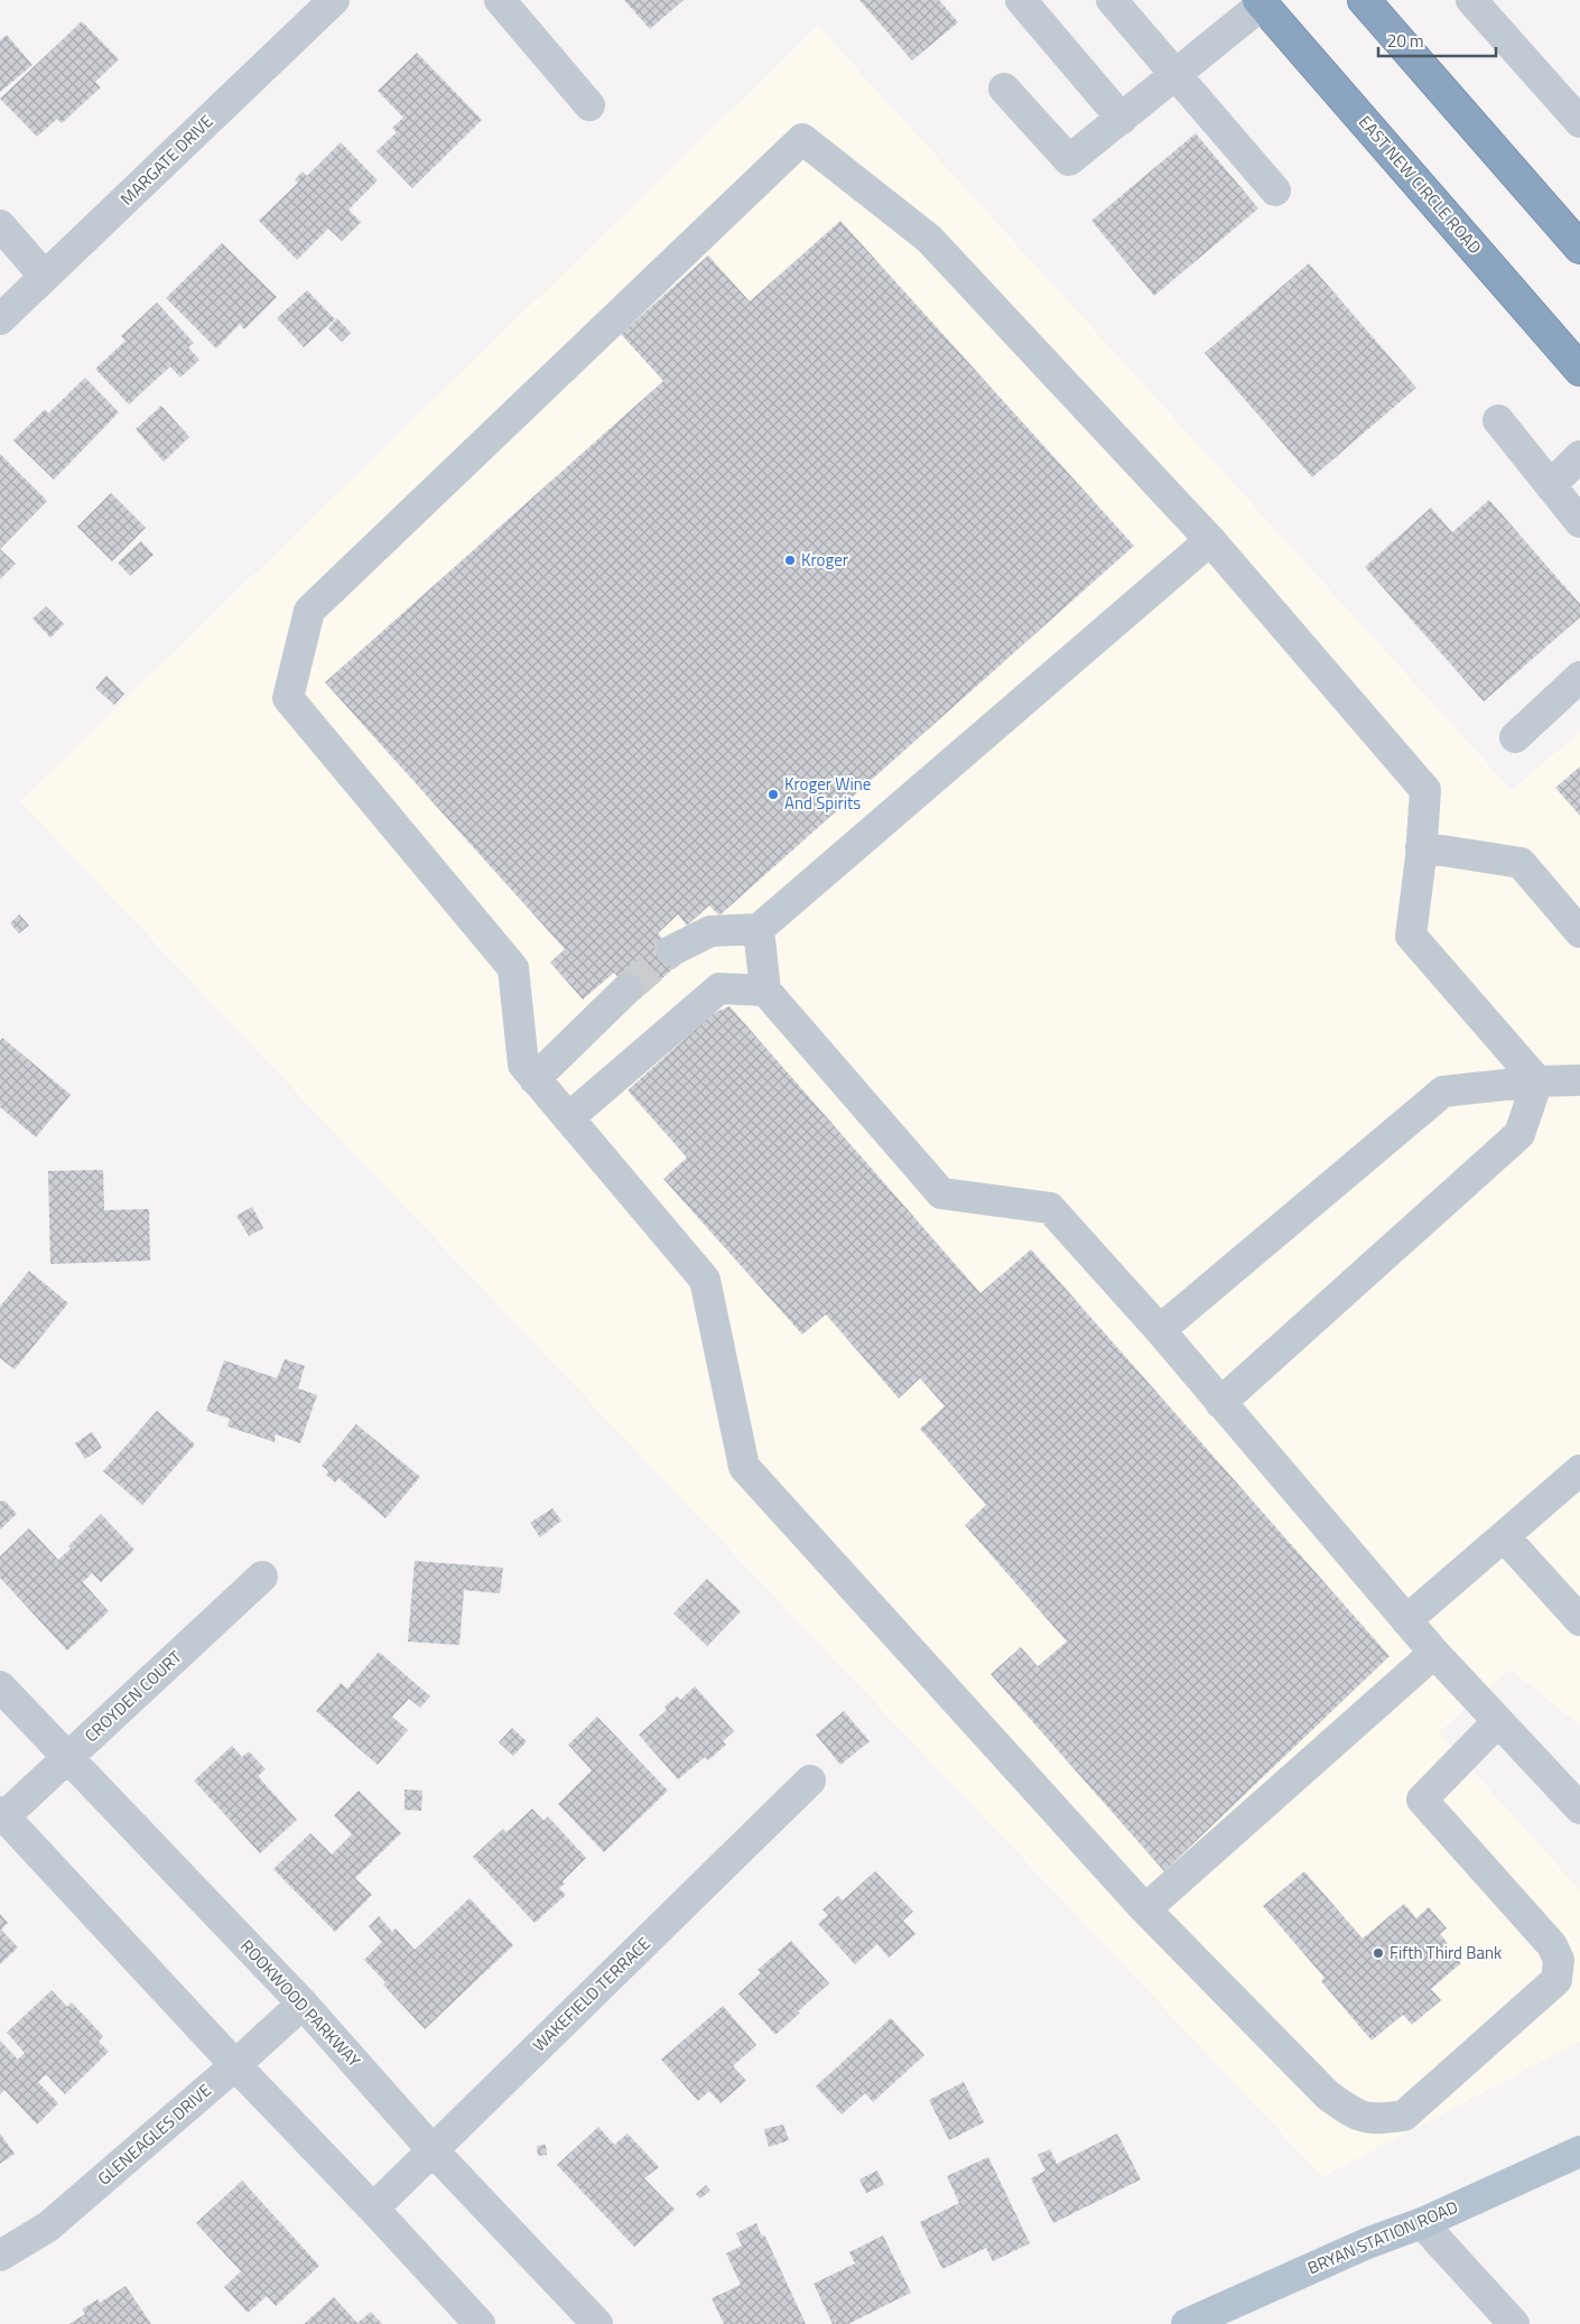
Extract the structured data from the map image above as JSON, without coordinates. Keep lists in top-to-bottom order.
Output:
{
  "streets": {
    "highway": ["EAST NEW CIRCLE ROAD"],
    "main road": ["BRYAN STATION ROAD"],
    "street": [
      "MARGATE DRIVE",
      "CROYDEN COURT",
      "WAKEFIELD TERRACE",
      "ROOKWOOD PARKWAY",
      "GLENEAGLES DRIVE"
    ]
  },
  "crossings": [
    ["CROYDEN COURT", "ROOKWOOD PARKWAY"],
    ["WAKEFIELD TERRACE", "ROOKWOOD PARKWAY"],
    ["ROOKWOOD PARKWAY", "GLENEAGLES DRIVE"]
  ],
  "places": ["Kroger", "Kroger Wine And Spirits", "Fifth Third Bank"],
  "scale_bar": "20 m"
}
